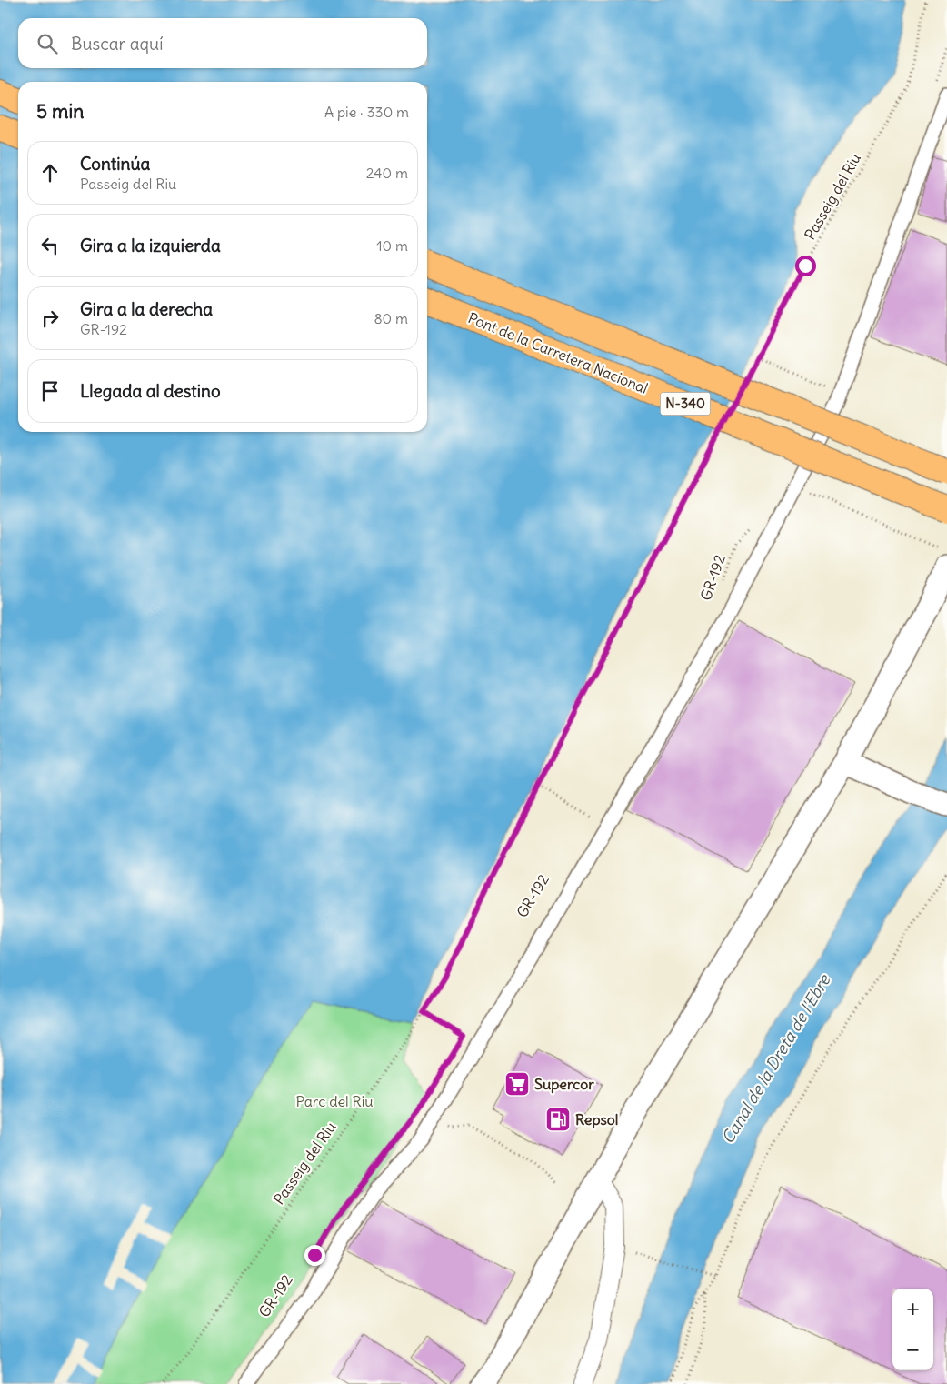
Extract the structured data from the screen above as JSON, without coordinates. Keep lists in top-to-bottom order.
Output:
{
  "streets": {
    "highway": ["Pont de la Carretera Nacional", "N-340"],
    "path": ["Passeig del Riu", "GR-192"]
  },
  "water": ["Canal de la Dreta de l'Ebre"],
  "parks": ["Parc del Riu"],
  "places": {
    "supermarket": ["Supercor"],
    "fuel station": ["Repsol"]
  },
  "page": {
    "search": "Buscar aquí",
    "heading": ["5 min", "A pie · 330 m"],
    "list": [
      ["Continúa", "Passeig del Riu", "240 m"],
      ["Gira a la izquierda", "10 m"],
      ["Gira a la derecha", "GR-192", "80 m"],
      "Llegada al destino"
    ],
    "map_buttons": ["+", "−"]
  }
}
